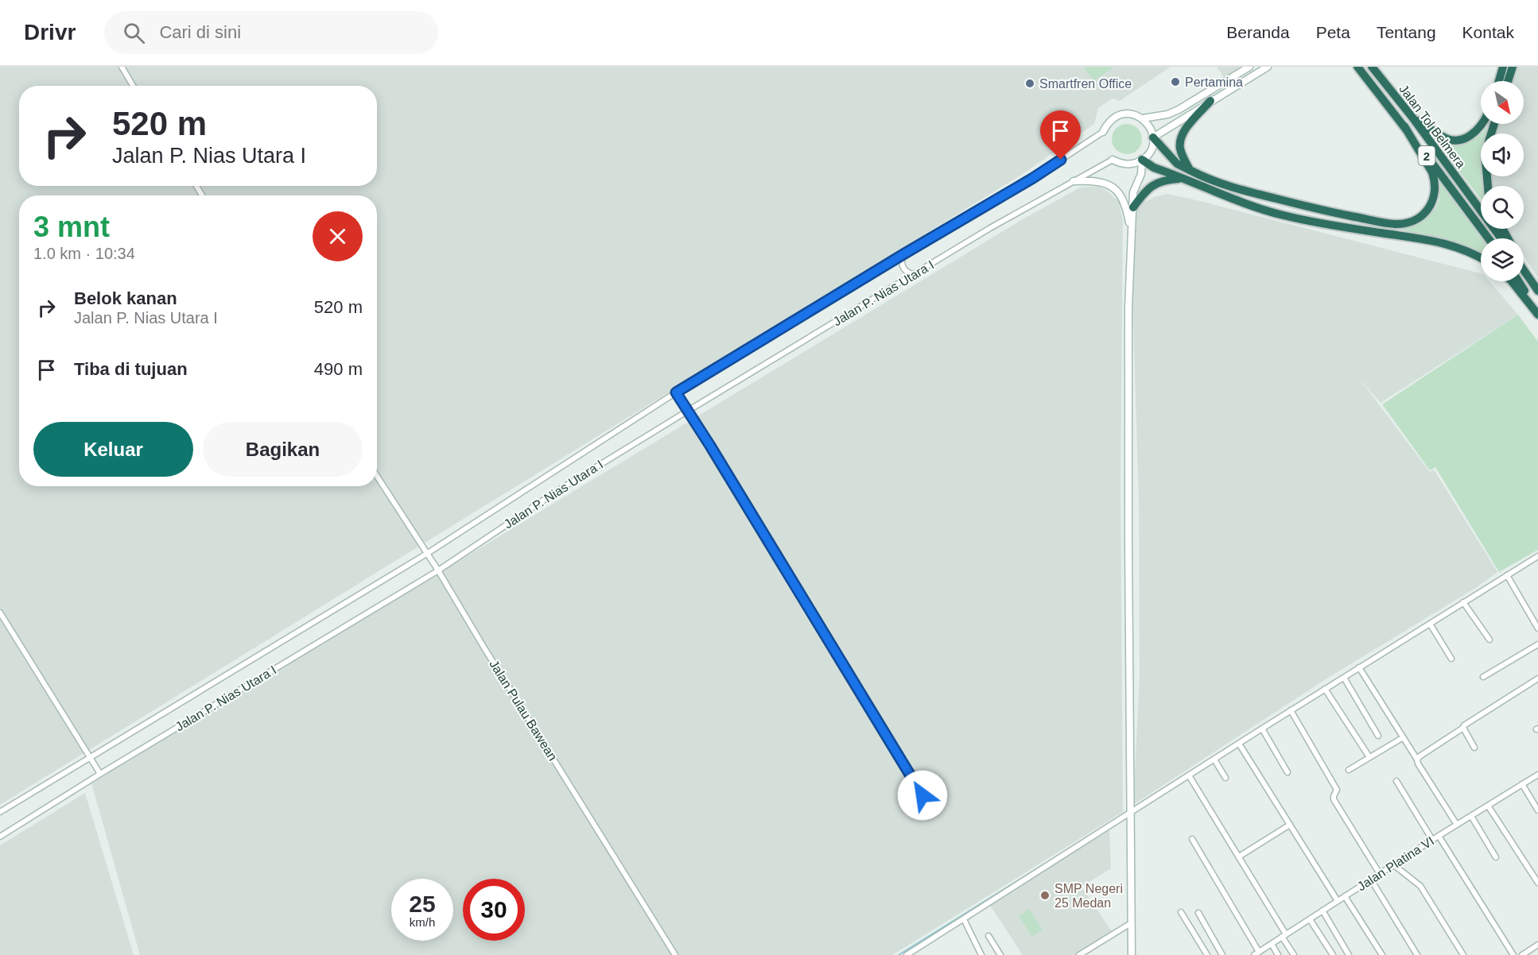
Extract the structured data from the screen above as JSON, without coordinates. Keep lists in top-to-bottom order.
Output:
{
  "streets": {
    "highway": ["Jalan Tol Belmera", "2"],
    "street": ["Jalan P. Nias Utara I", "Jalan Pulau Bawean", "Jalan Platina VI"]
  },
  "crossings": [
    ["Jalan P. Nias Utara I", "Jalan Pulau Bawean"]
  ],
  "places": ["Pertamina", "Smartfren Office", "SMP Negeri 25 Medan"],
  "north": "bottom right",
  "page": {
    "header": "Drivr",
    "search": "Cari di sini",
    "nav": [
      "Beranda",
      "Peta",
      "Tentang",
      "Kontak"
    ],
    "turn": ["520 m", "Jalan P. Nias Utara I"],
    "heading": ["3 mnt", "1.0 km · 10:34"],
    "list": [
      {
        "name": "Belok kanan",
        "note": "Jalan P. Nias Utara I",
        "value": "520 m"
      },
      {
        "name": "Tiba di tujuan",
        "value": "490 m"
      }
    ],
    "buttons": ["Keluar", "Bagikan"],
    "speed": "25 km/h",
    "limit": "30"
  }
}
